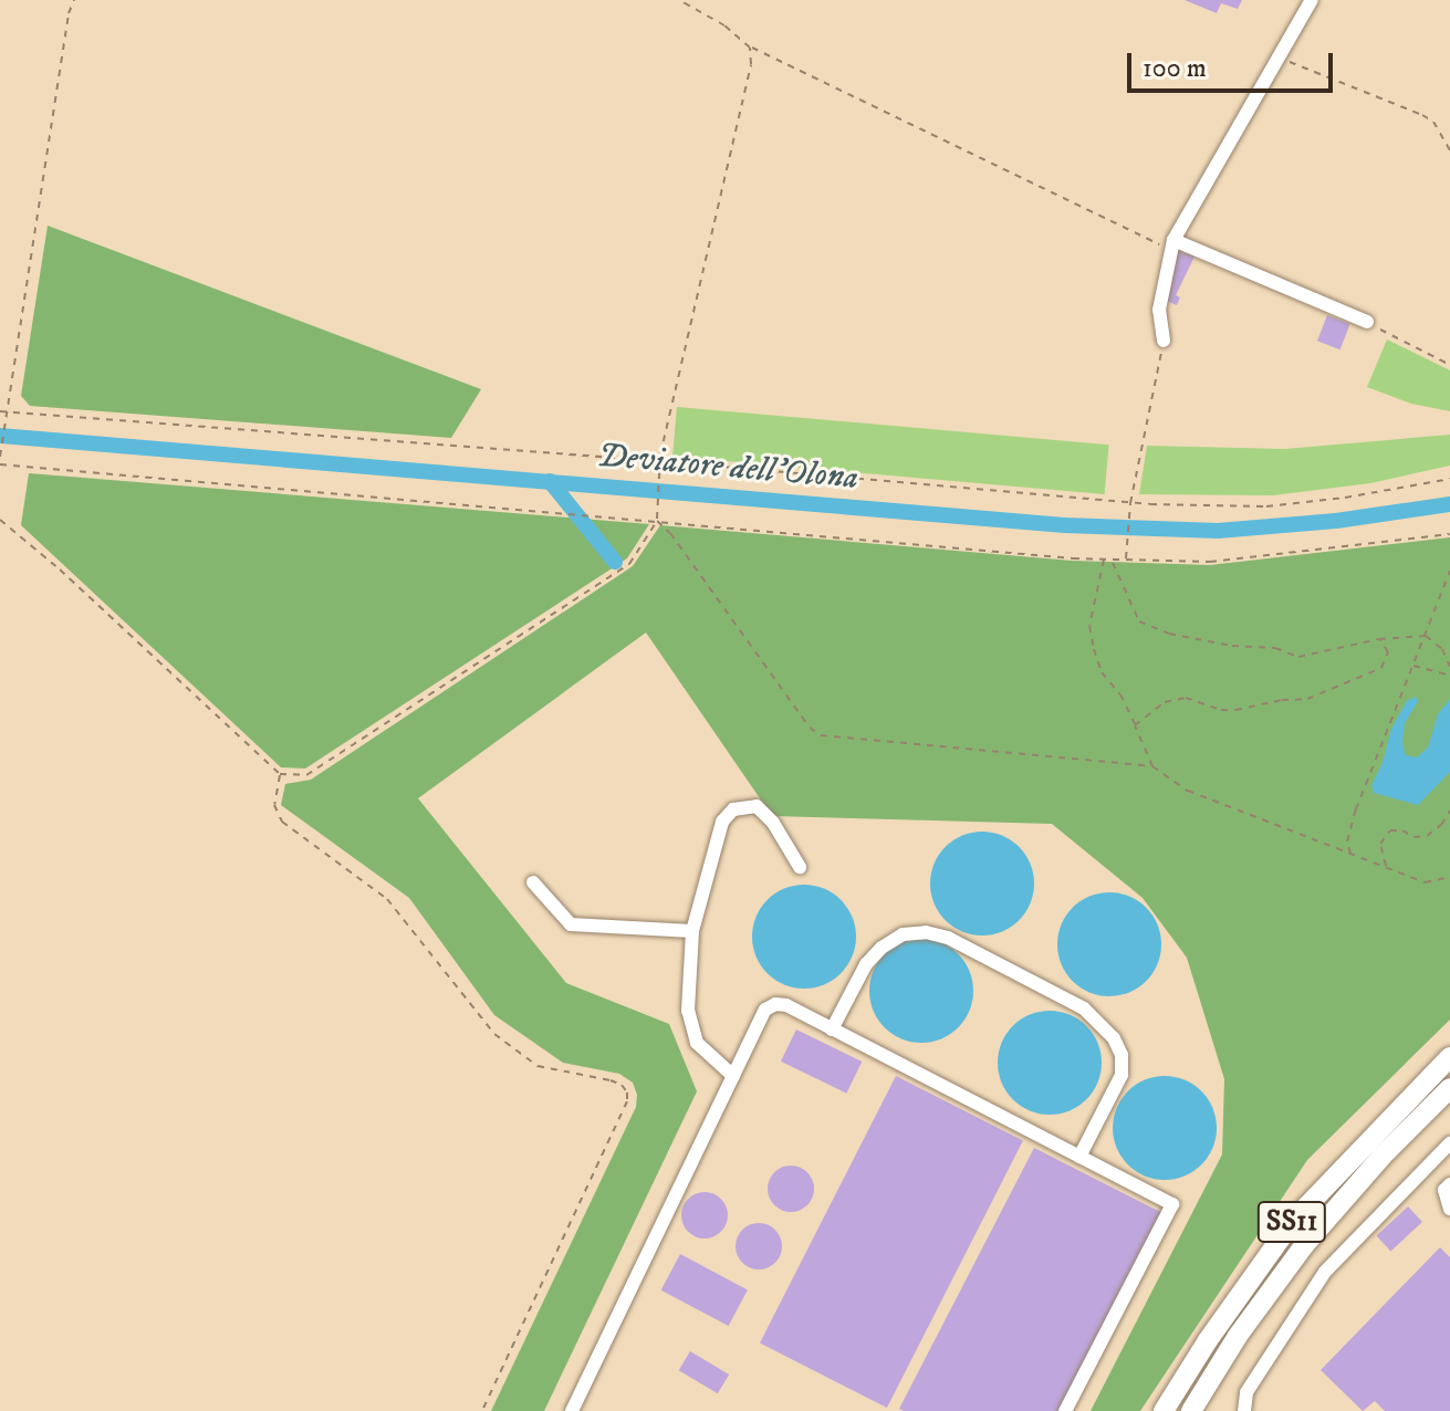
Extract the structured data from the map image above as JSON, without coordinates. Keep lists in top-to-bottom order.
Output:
{
  "streets": {
    "highway": ["SS11"]
  },
  "water": ["Deviatore dell'Olona"],
  "scale_bar": "100 m"
}
